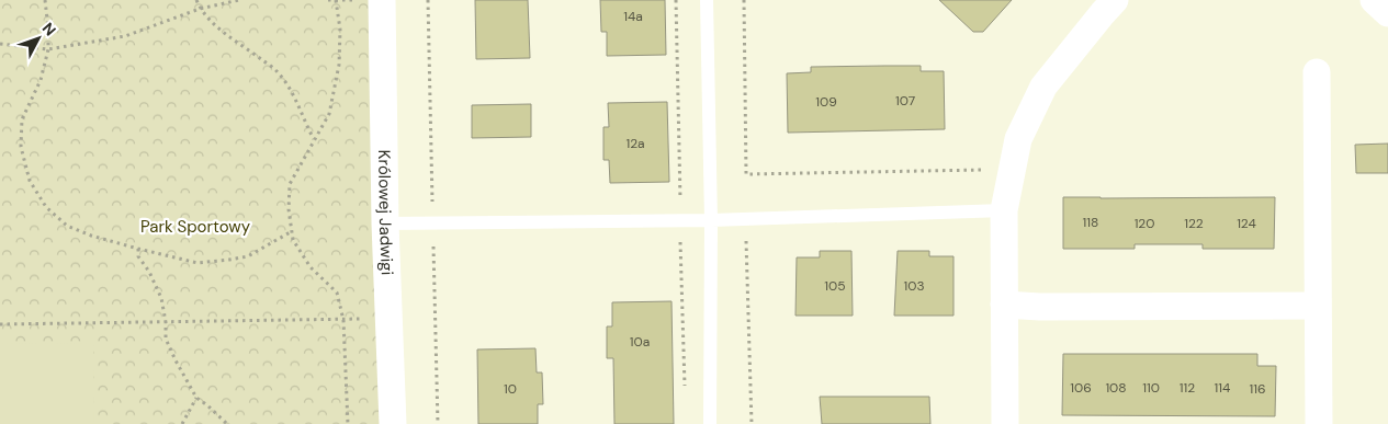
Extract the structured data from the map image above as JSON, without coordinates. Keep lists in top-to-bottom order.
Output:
{
  "streets": {
    "street": ["Królowej Jadwigi"]
  },
  "parks": ["Park Sportowy"],
  "house_numbers": [
    "14a",
    "107",
    "109",
    "12a",
    "118",
    "120",
    "122",
    "124",
    "105",
    "103",
    "10a",
    "106",
    "108",
    "110",
    "112",
    "114",
    "10",
    "116"
  ],
  "north": "top right"
}
